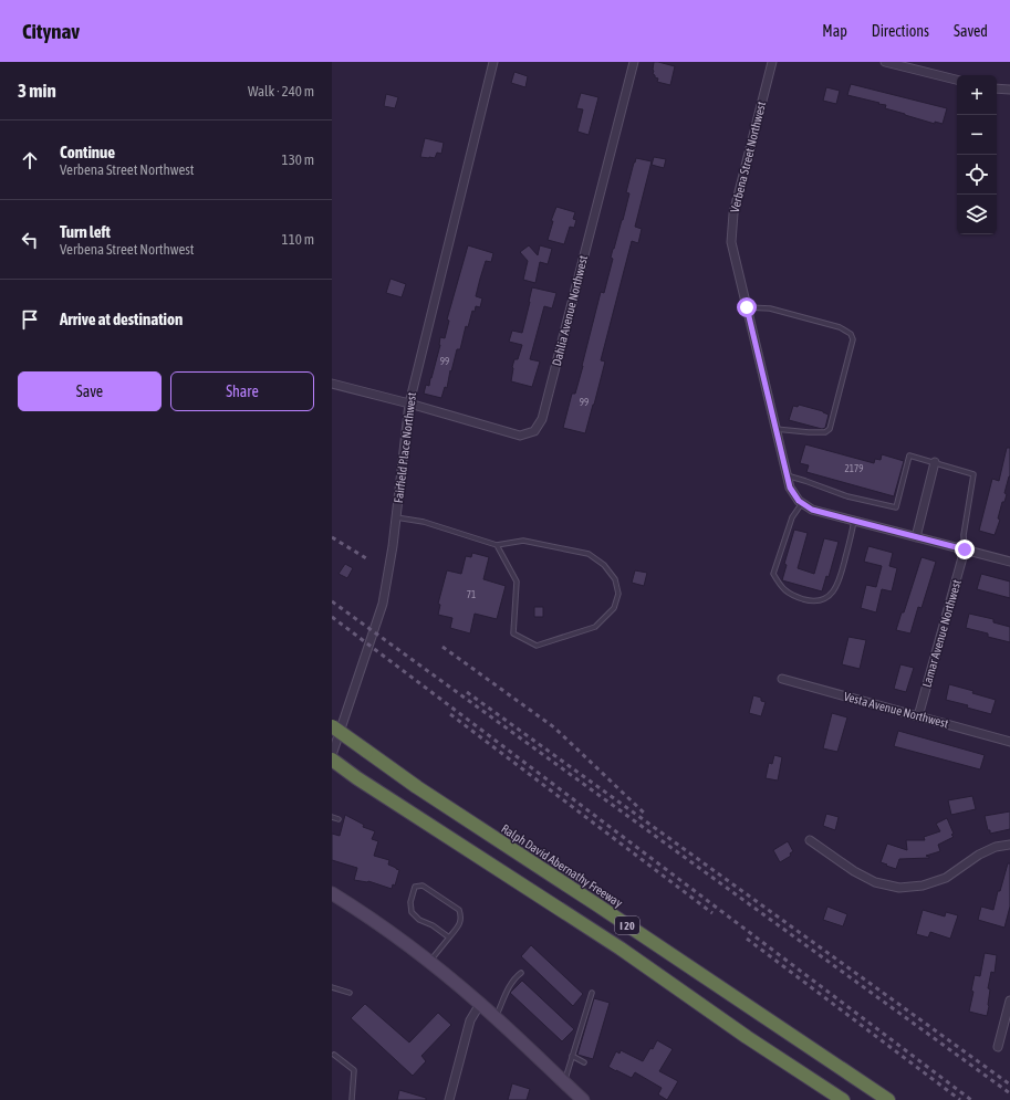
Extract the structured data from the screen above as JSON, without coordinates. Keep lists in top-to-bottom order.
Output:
{
  "streets": {
    "highway": ["Ralph David Abernathy Freeway", "I 20"],
    "street": [
      "Verbena Street Northwest",
      "Dahlia Avenue Northwest",
      "Fairfield Place Northwest",
      "Lamar Avenue Northwest",
      "Vesta Avenue Northwest"
    ]
  },
  "crossings": [
    ["Verbena Street Northwest", "Lamar Avenue Northwest"],
    ["Dahlia Avenue Northwest", "Fairfield Place Northwest"],
    ["Lamar Avenue Northwest", "Vesta Avenue Northwest"]
  ],
  "house_numbers": [
    "99",
    "99",
    "2179",
    "71"
  ],
  "page": {
    "header": "Citynav",
    "nav": ["Map", "Directions", "Saved"],
    "heading": ["3 min", "Walk · 240 m"],
    "map_buttons": ["+", "−"],
    "list": [
      ["Continue", "Verbena Street Northwest", "130 m"],
      ["Turn left", "Verbena Street Northwest", "110 m"],
      "Arrive at destination"
    ],
    "buttons": ["Save", "Share"]
  }
}
